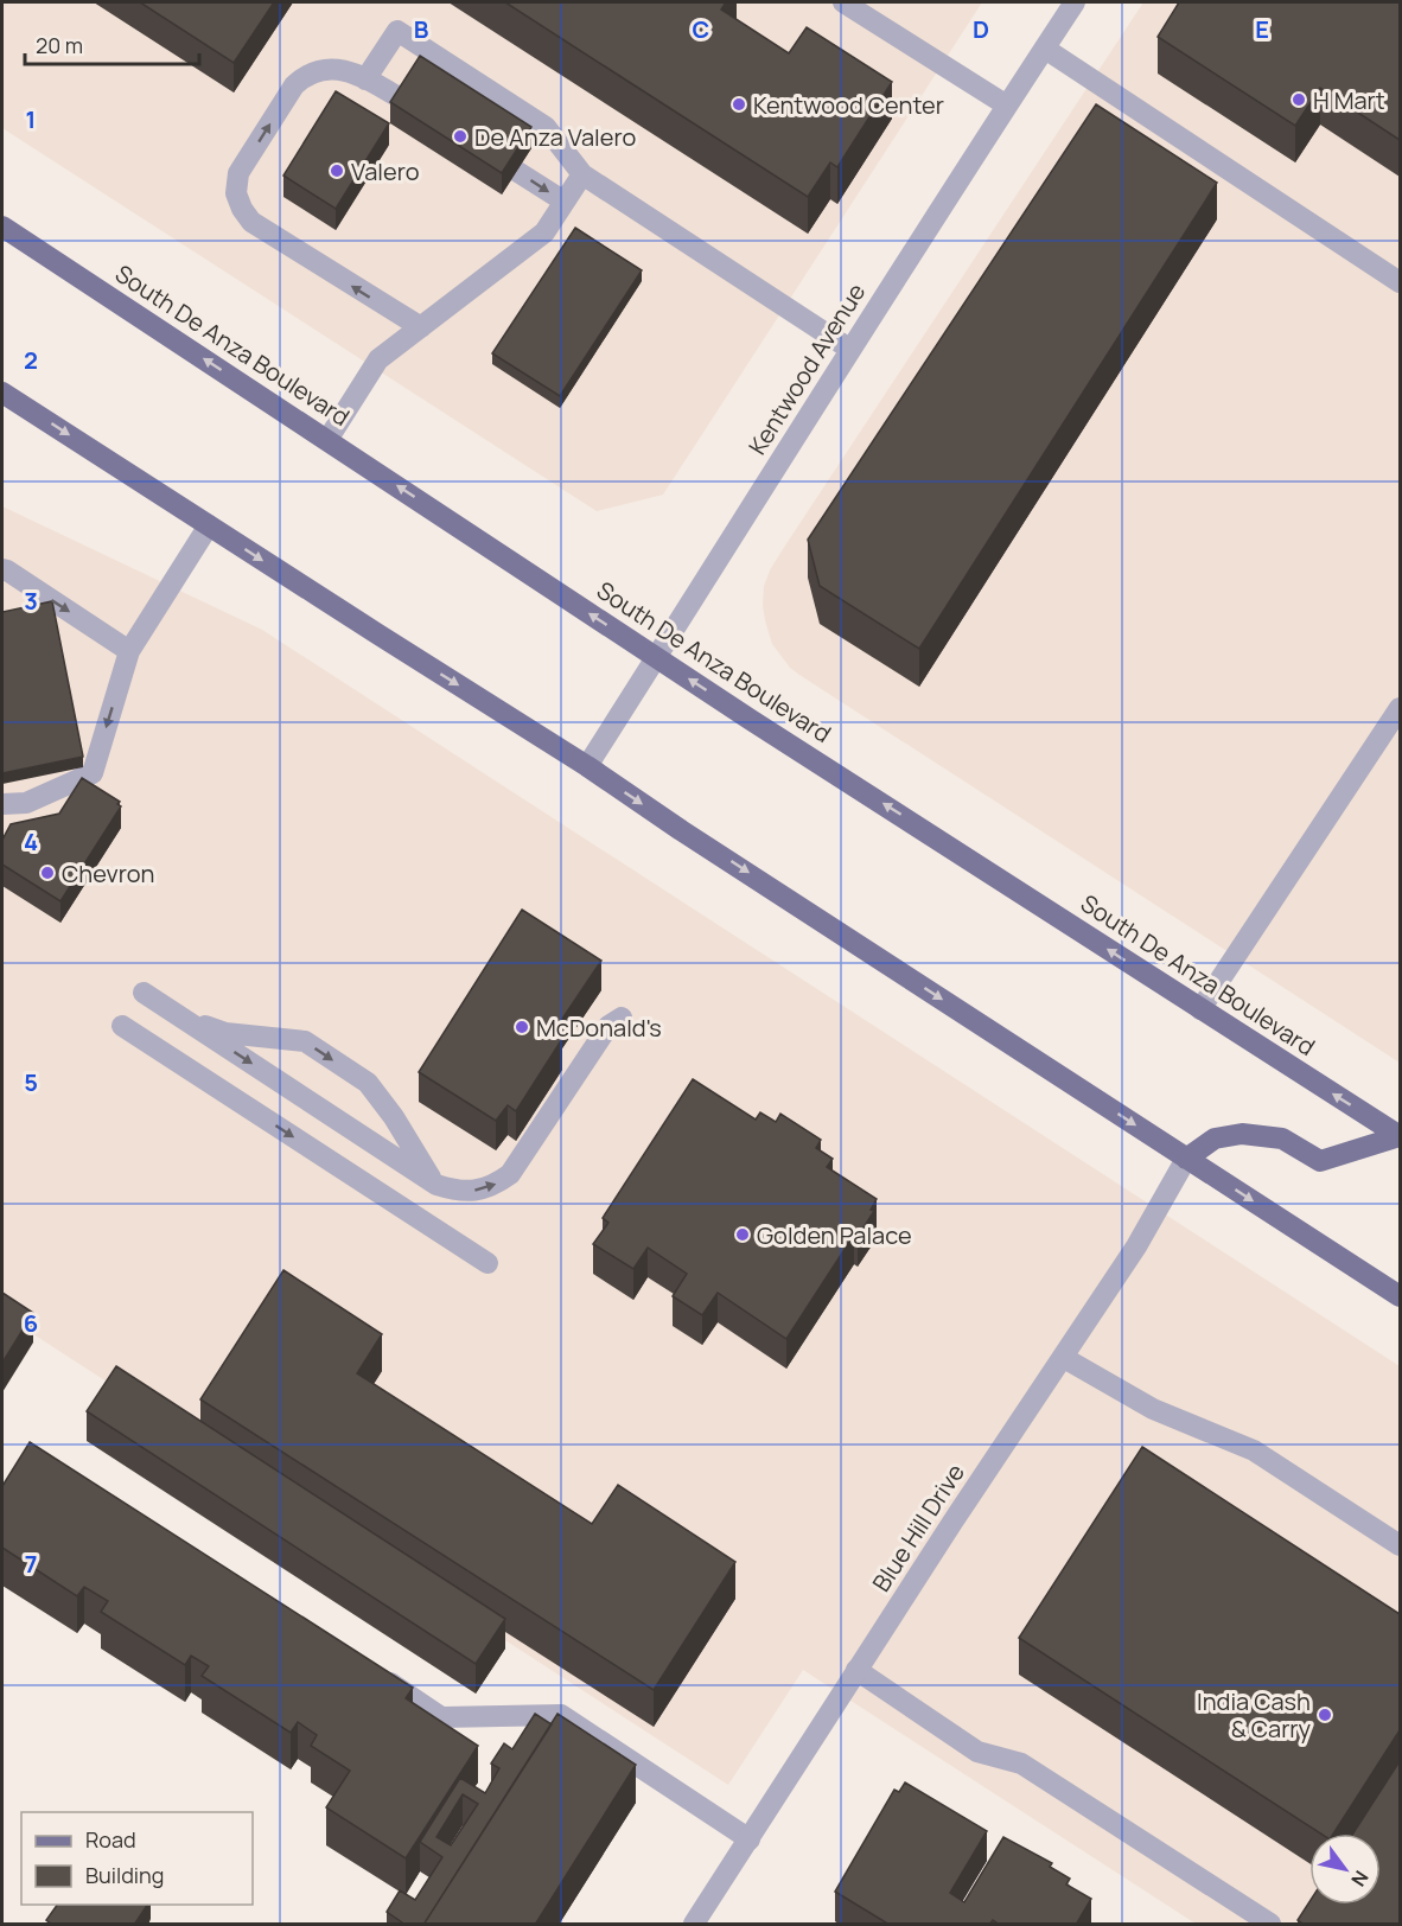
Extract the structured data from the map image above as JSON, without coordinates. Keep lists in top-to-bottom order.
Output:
{
  "streets": {
    "main road": ["South De Anza Boulevard"],
    "street": ["Kentwood Avenue", "Blue Hill Drive"]
  },
  "crossings": [
    ["South De Anza Boulevard", "Kentwood Avenue"]
  ],
  "places": [
    "H Mart",
    "Kentwood Center",
    "De Anza Valero",
    "Valero",
    "Chevron",
    "McDonald's",
    "Golden Palace",
    "India Cash & Carry"
  ],
  "legend": ["Road", "Building"],
  "scale_bar": "20 m",
  "north": "bottom right",
  "grid": {
    "columns": [
      "B",
      "C",
      "D",
      "E"
    ],
    "rows": [
      "1",
      "2",
      "3",
      "4",
      "5",
      "6",
      "7"
    ]
  }
}
